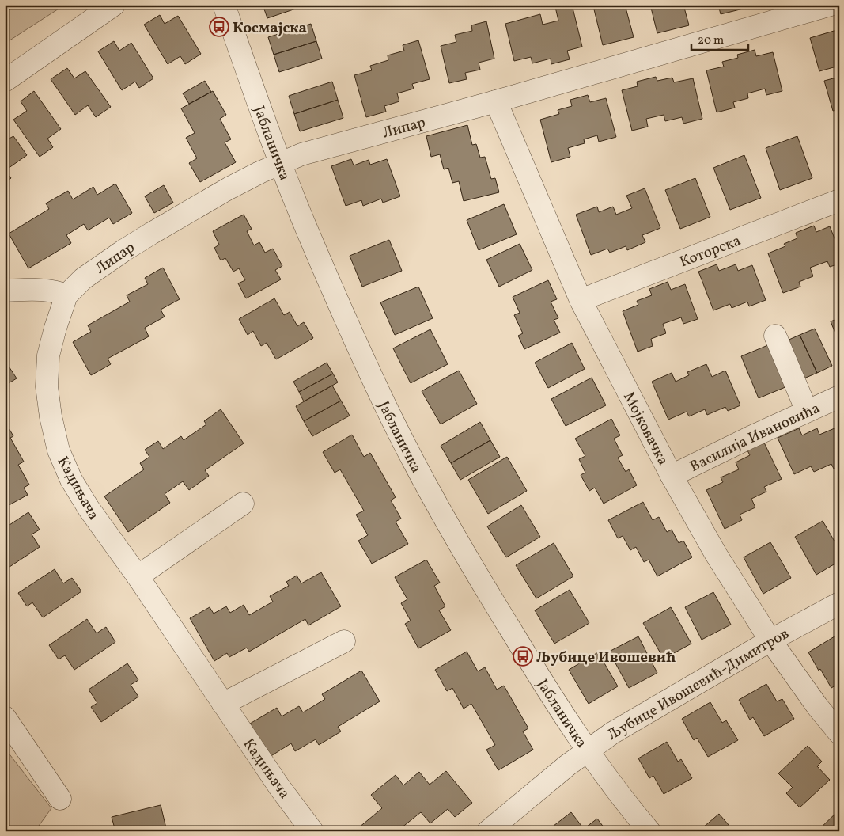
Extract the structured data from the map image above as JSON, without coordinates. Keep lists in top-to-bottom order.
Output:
{
  "streets": {
    "street": [
      "Липар",
      "Јабланичка",
      "Которска",
      "Мојковачка",
      "Василија Ивановића",
      "Кадињача",
      "Љубице Ивошевић-Димитров"
    ]
  },
  "crossings": [
    ["Липар", "Јабланичка"],
    ["Липар", "Мојковачка"],
    ["Липар", "Кадињача"],
    ["Јабланичка", "Љубице Ивошевић-Димитров"],
    ["Которска", "Мојковачка"],
    ["Мојковачка", "Василија Ивановића"],
    ["Мојковачка", "Љубице Ивошевић-Димитров"]
  ],
  "places": {
    "bus stop": ["Космајска", "Љубице Ивошевић"]
  },
  "scale_bar": "20 m"
}
